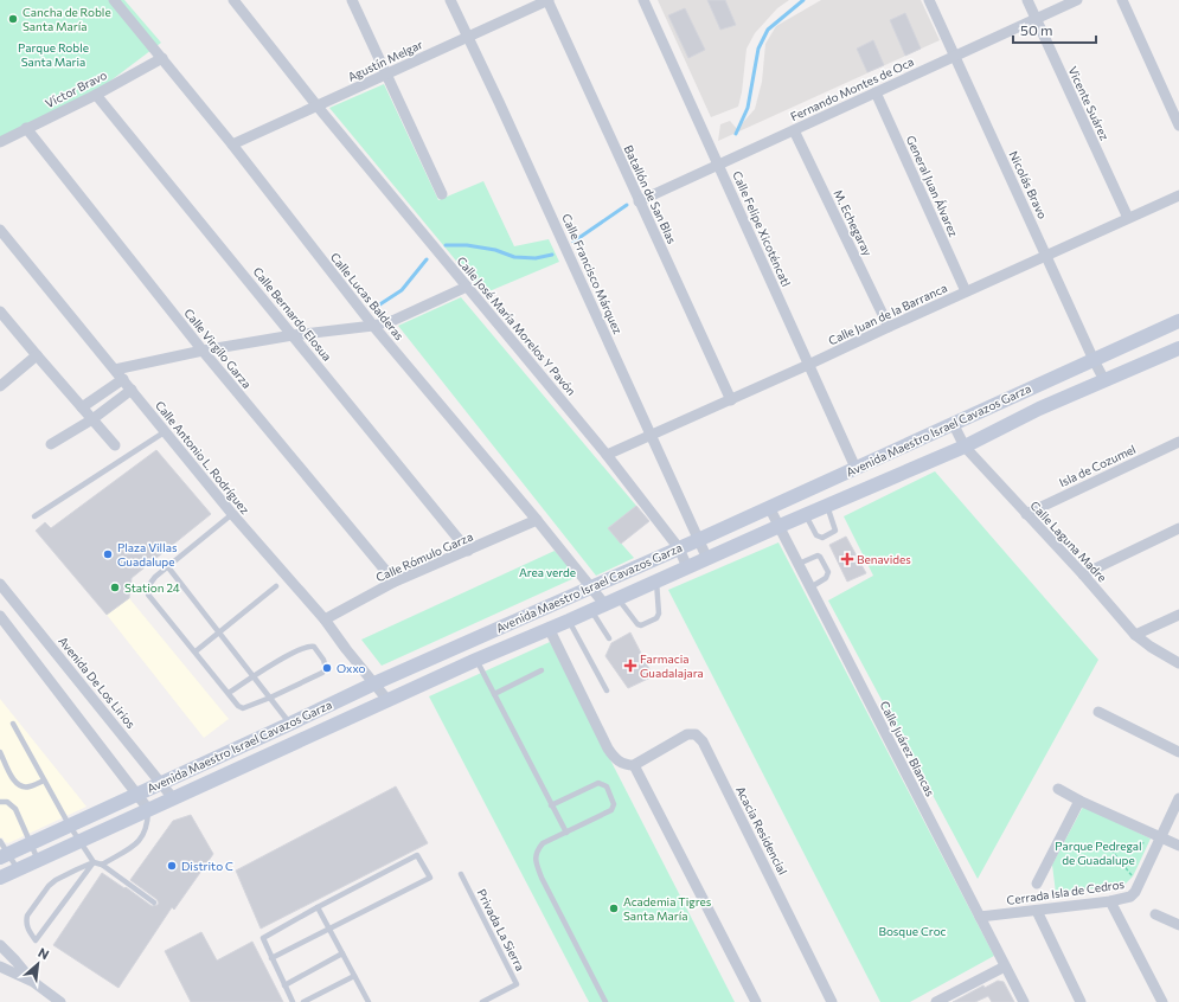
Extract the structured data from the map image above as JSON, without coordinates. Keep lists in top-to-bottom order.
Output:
{
  "streets": {
    "main road": ["Avenida Maestro Israel Cavazos Garza"],
    "street": [
      "Agustín Melgar",
      "Víctor Bravo",
      "Fernando Montes de Oca",
      "Vicente Suárez",
      "Nicolás Bravo",
      "General Juan Álvarez",
      "Batallón de San Blas",
      "M. Echegaray",
      "Calle Felipe Xicoténcatl",
      "Calle Francisco Márquez",
      "Calle Lucas Balderas",
      "Calle Bernardo Elosua",
      "Calle Juan de la Barranca",
      "Calle José María Morelos Y Pavón",
      "Calle Virgilo Garza",
      "Calle Antonio L. Rodríguez",
      "Isla de Cozumel",
      "Calle Laguna Madre",
      "Calle Rómulo Garza",
      "Avenida De Los Lirios",
      "Calle Juárez Blancas",
      "Acacia Residencial",
      "Cerrada Isla de Cedros"
    ],
    "lane": ["Privada La Sierra"]
  },
  "crossings": [
    ["Agustín Melgar", "Batallón de San Blas"],
    ["Agustín Melgar", "Calle Francisco Márquez"],
    ["Agustín Melgar", "Calle Lucas Balderas"],
    ["Agustín Melgar", "Calle José María Morelos Y Pavón"],
    ["Víctor Bravo", "Calle Lucas Balderas"],
    ["Víctor Bravo", "Calle Bernardo Elosua"],
    ["Víctor Bravo", "Calle Virgilo Garza"],
    ["Fernando Montes de Oca", "Vicente Suárez"],
    ["Fernando Montes de Oca", "Nicolás Bravo"],
    ["Fernando Montes de Oca", "General Juan Álvarez"],
    ["Fernando Montes de Oca", "Batallón de San Blas"],
    ["Fernando Montes de Oca", "M. Echegaray"],
    ["Fernando Montes de Oca", "Calle Felipe Xicoténcatl"],
    ["Vicente Suárez", "Calle Juan de la Barranca"],
    ["Nicolás Bravo", "Calle Juan de la Barranca"],
    ["Nicolás Bravo", "Avenida Maestro Israel Cavazos Garza"],
    ["General Juan Álvarez", "Calle Juan de la Barranca"],
    ["Batallón de San Blas", "Calle Juan de la Barranca"],
    ["M. Echegaray", "Calle Juan de la Barranca"],
    ["Calle Felipe Xicoténcatl", "Calle Juan de la Barranca"],
    ["Calle Felipe Xicoténcatl", "Avenida Maestro Israel Cavazos Garza"],
    ["Calle Francisco Márquez", "Calle Juan de la Barranca"],
    ["Calle Francisco Márquez", "Avenida Maestro Israel Cavazos Garza"],
    ["Calle Lucas Balderas", "Avenida Maestro Israel Cavazos Garza"],
    ["Calle Lucas Balderas", "Calle Rómulo Garza"],
    ["Calle Bernardo Elosua", "Calle Rómulo Garza"],
    ["Calle Juan de la Barranca", "Calle José María Morelos Y Pavón"],
    ["Calle José María Morelos Y Pavón", "Avenida Maestro Israel Cavazos Garza"],
    ["Calle Virgilo Garza", "Calle Rómulo Garza"],
    ["Avenida Maestro Israel Cavazos Garza", "Calle Antonio L. Rodríguez"],
    ["Avenida Maestro Israel Cavazos Garza", "Calle Laguna Madre"],
    ["Avenida Maestro Israel Cavazos Garza", "Avenida De Los Lirios"],
    ["Avenida Maestro Israel Cavazos Garza", "Calle Juárez Blancas"],
    ["Calle Antonio L. Rodríguez", "Calle Rómulo Garza"],
    ["Isla de Cozumel", "Calle Laguna Madre"],
    ["Calle Juárez Blancas", "Cerrada Isla de Cedros"]
  ],
  "parks": [
    "Parque Roble Santa Maria",
    "Area verde",
    "Parque Pedregal de Guadalupe",
    "Bosque Croc"
  ],
  "places": {
    "other": [
      "Cancha de Roble Santa María",
      "Plaza Villas Guadalupe",
      "Station 24",
      "Oxxo",
      "Distrito C",
      "Academia Tigres Santa María"
    ],
    "health": ["Benavides", "Farmacia Guadalajara"]
  },
  "scale_bar": "50 m",
  "north": "top right"
}
